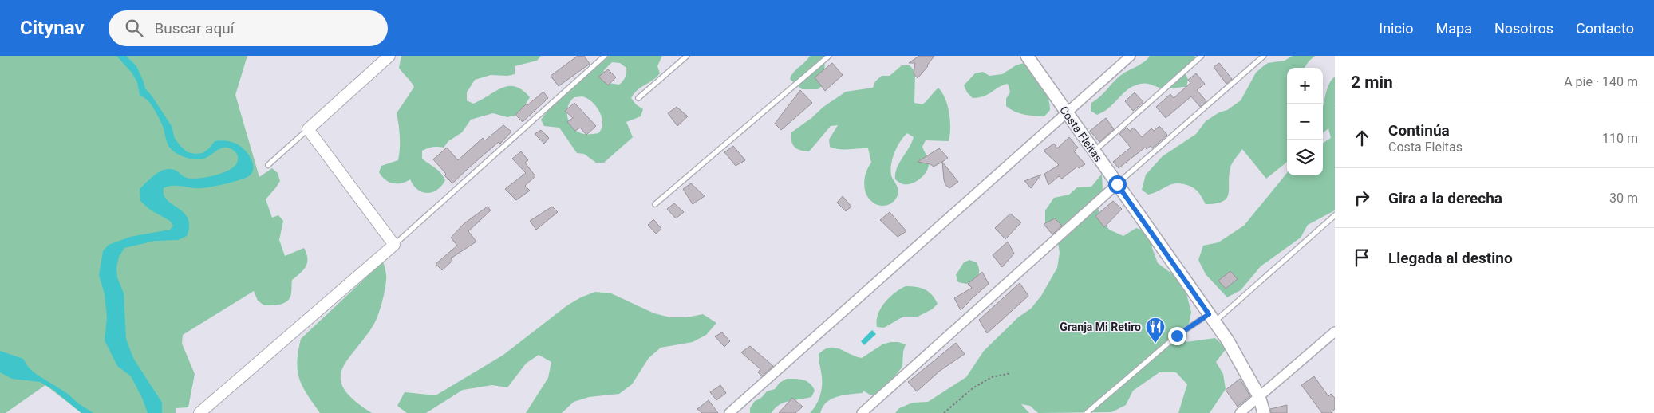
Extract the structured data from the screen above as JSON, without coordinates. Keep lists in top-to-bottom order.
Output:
{
  "streets": {
    "main road": ["Costa Fleitas"]
  },
  "places": {
    "restaurant": ["Granja Mi Retiro"]
  },
  "page": {
    "header": "Citynav",
    "search": "Buscar aquí",
    "nav": [
      "Inicio",
      "Mapa",
      "Nosotros",
      "Contacto"
    ],
    "heading": ["2 min", "A pie · 140 m"],
    "map_buttons": ["+", "−"],
    "list": [
      ["Continúa", "Costa Fleitas", "110 m"],
      ["Gira a la derecha", "30 m"],
      "Llegada al destino"
    ]
  }
}
